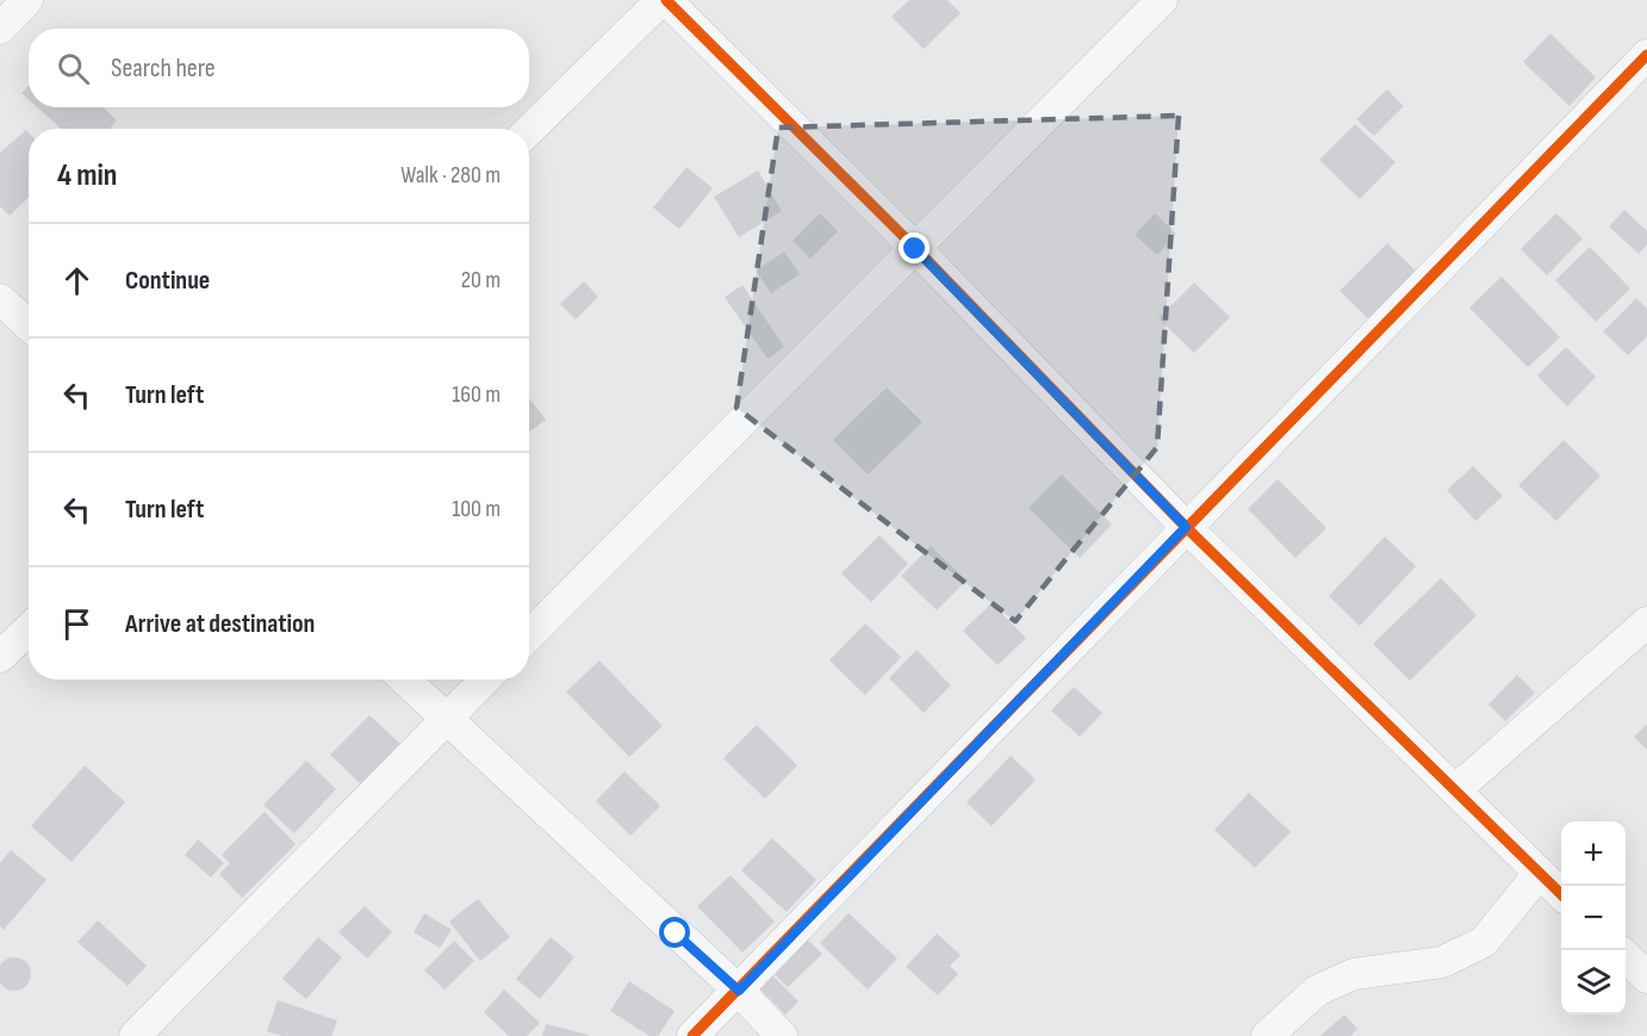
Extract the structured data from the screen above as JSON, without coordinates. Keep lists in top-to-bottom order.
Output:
{
  "page": {
    "search": "Search here",
    "heading": ["4 min", "Walk · 280 m"],
    "list": [
      ["Continue", "20 m"],
      ["Turn left", "160 m"],
      ["Turn left", "100 m"],
      "Arrive at destination"
    ],
    "map_buttons": ["+", "−"]
  }
}
